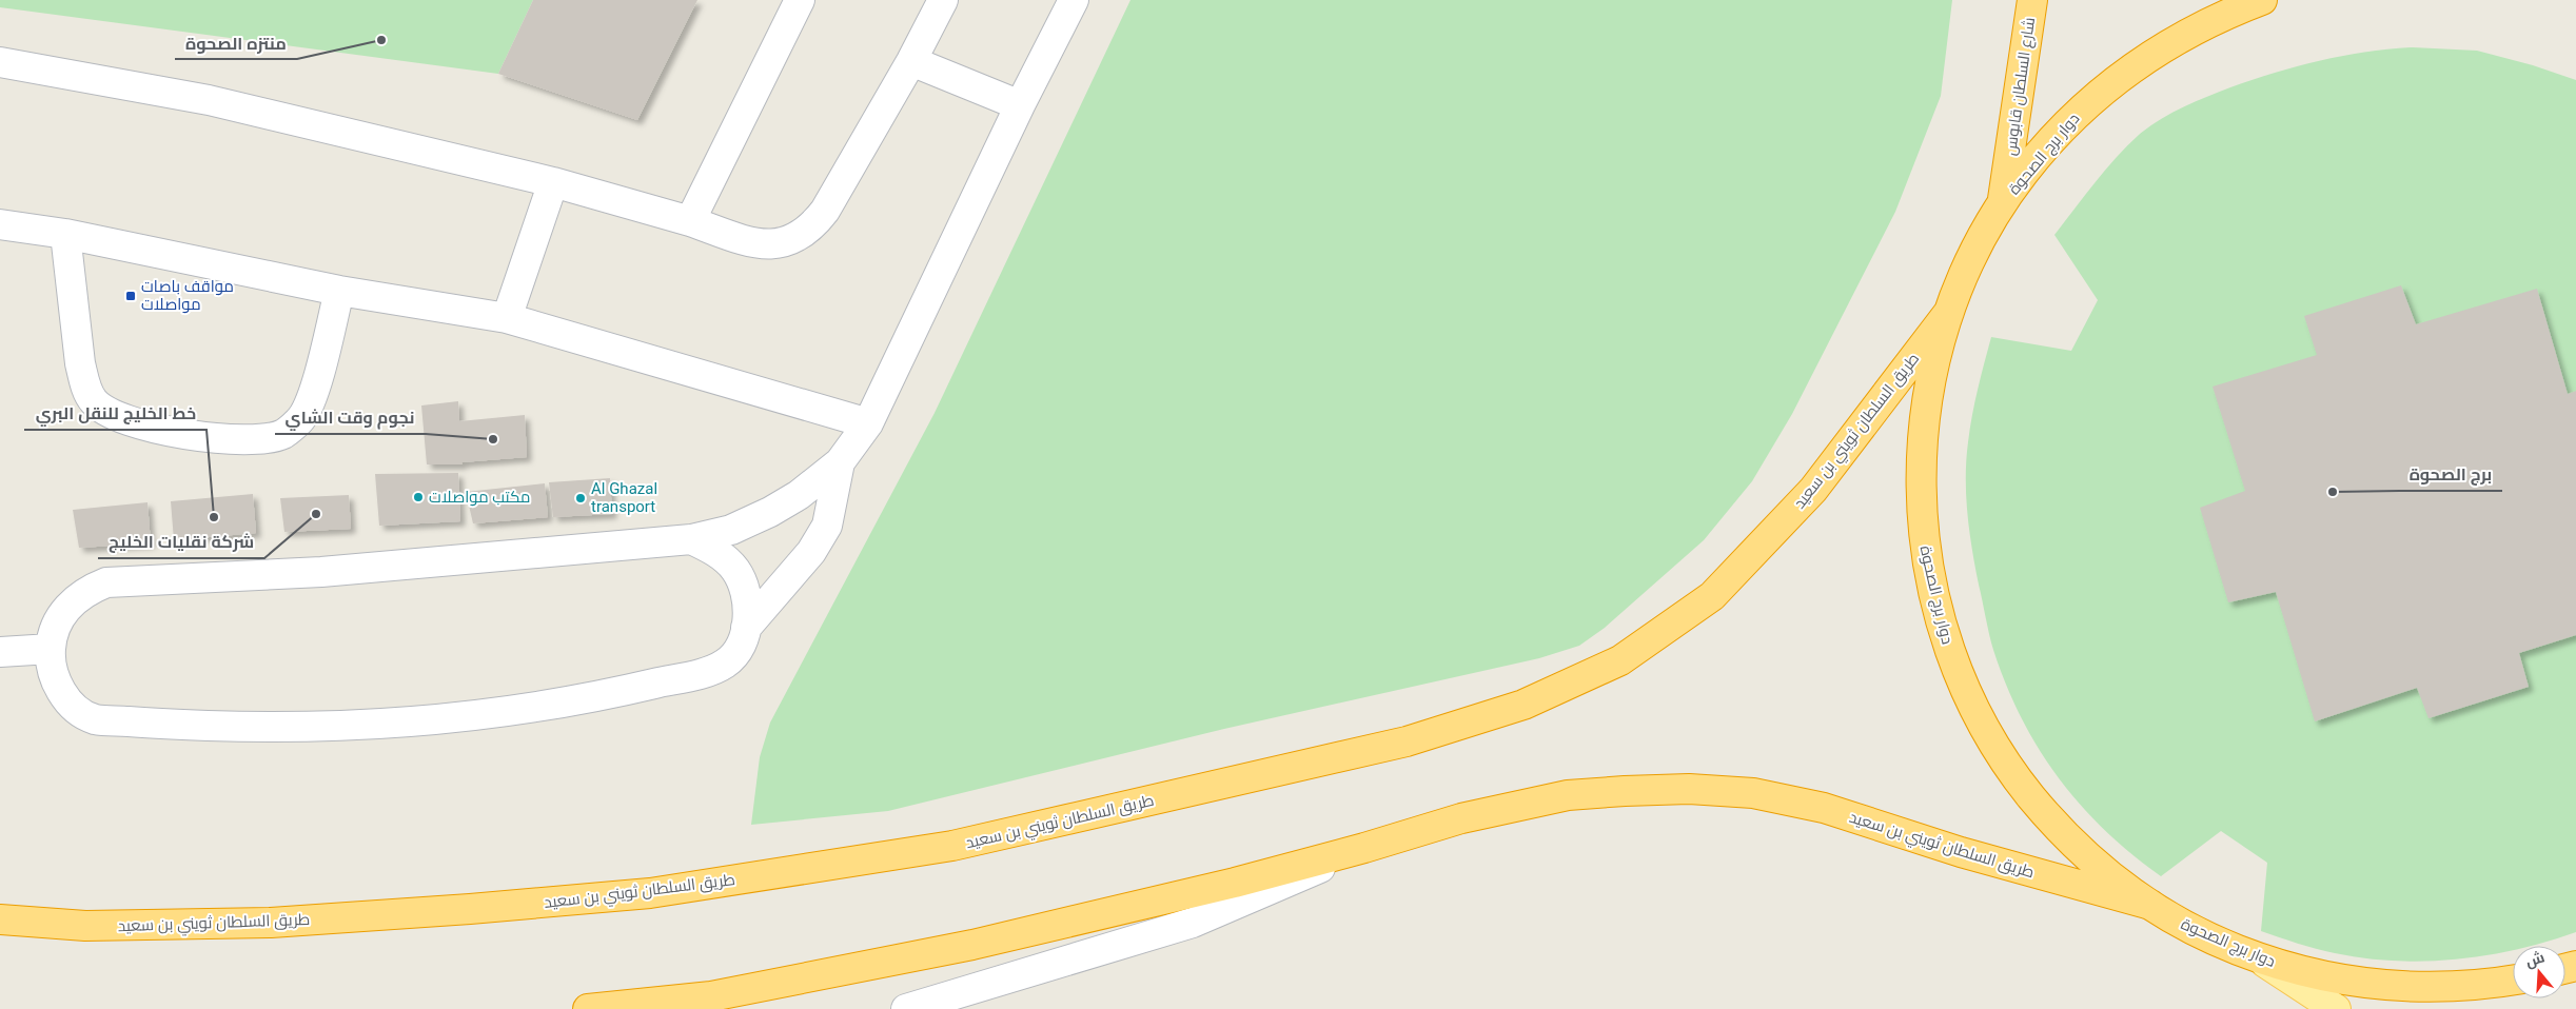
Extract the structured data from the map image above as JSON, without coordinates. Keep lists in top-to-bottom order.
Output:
{
  "streets": {
    "highway": ["شارع السلطان قابوس", "دوار برج الصحوة", "طريق السلطان ثويني بن سعيد"]
  },
  "crossings": [
    ["شارع السلطان قابوس", "دوار برج الصحوة"],
    ["دوار برج الصحوة", "طريق السلطان ثويني بن سعيد"]
  ],
  "places": {
    "other": [
      "منتزه الصحوة",
      "نجوم وقت الشاي",
      "برج الصحوة",
      "مكتب مواصلات",
      "Al Ghazal transport",
      "شركة نقليات الخليج",
      "خط الخليج للنقل البري"
    ],
    "transit": ["مواقف باصات مواصلات"]
  },
  "north": "top"
}
